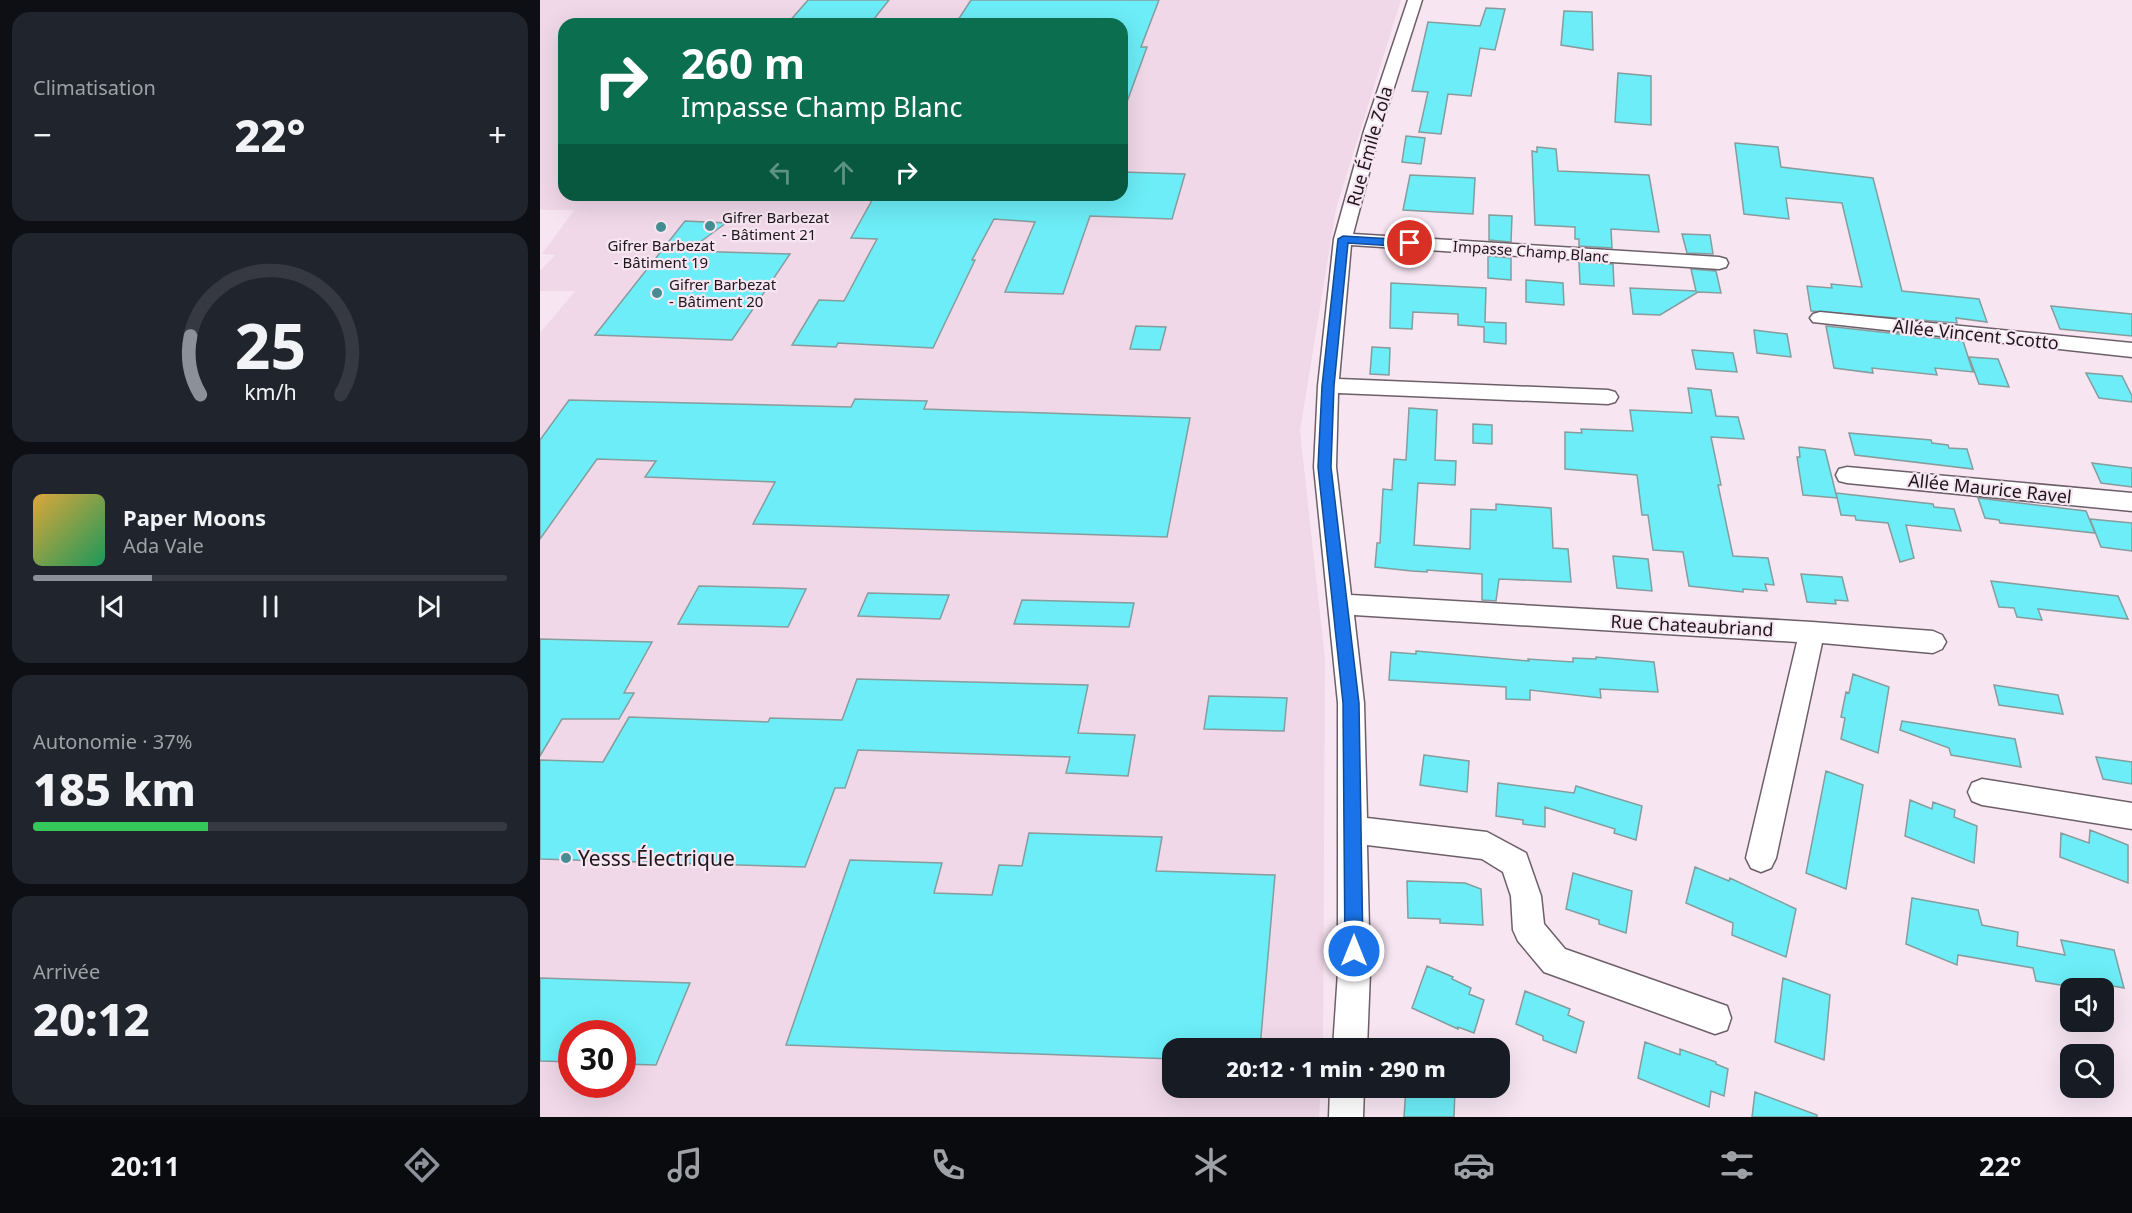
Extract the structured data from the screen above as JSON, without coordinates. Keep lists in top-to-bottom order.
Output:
{
  "streets": {
    "street": [
      "Rue Émile Zola",
      "Impasse Champ Blanc",
      "Allée Vincent Scotto",
      "Allée Maurice Ravel",
      "Rue Chateaubriand"
    ]
  },
  "crossings": [
    ["Rue Émile Zola", "Impasse Champ Blanc"],
    ["Rue Émile Zola", "Rue Chateaubriand"]
  ],
  "places": [
    "Gifrer Barbezat - Bâtiment 21",
    "Gifrer Barbezat - Bâtiment 19",
    "Gifrer Barbezat - Bâtiment 20",
    "Yesss Électrique"
  ],
  "page": {
    "tile": [
      "Climatisation",
      ["Autonomie · 37%", "185 km"],
      ["Arrivée", "20:12"]
    ],
    "turn": ["260 m", "Impasse Champ Blanc"],
    "heat": ["−", "22°", "+"],
    "song": ["Paper Moons", "Ada Vale"],
    "limit": "30",
    "trip": "20:12 · 1 min · 290 m",
    "tabs": ["20:11", "22°"],
    "gauge": ["25", "km/h"]
  }
}
